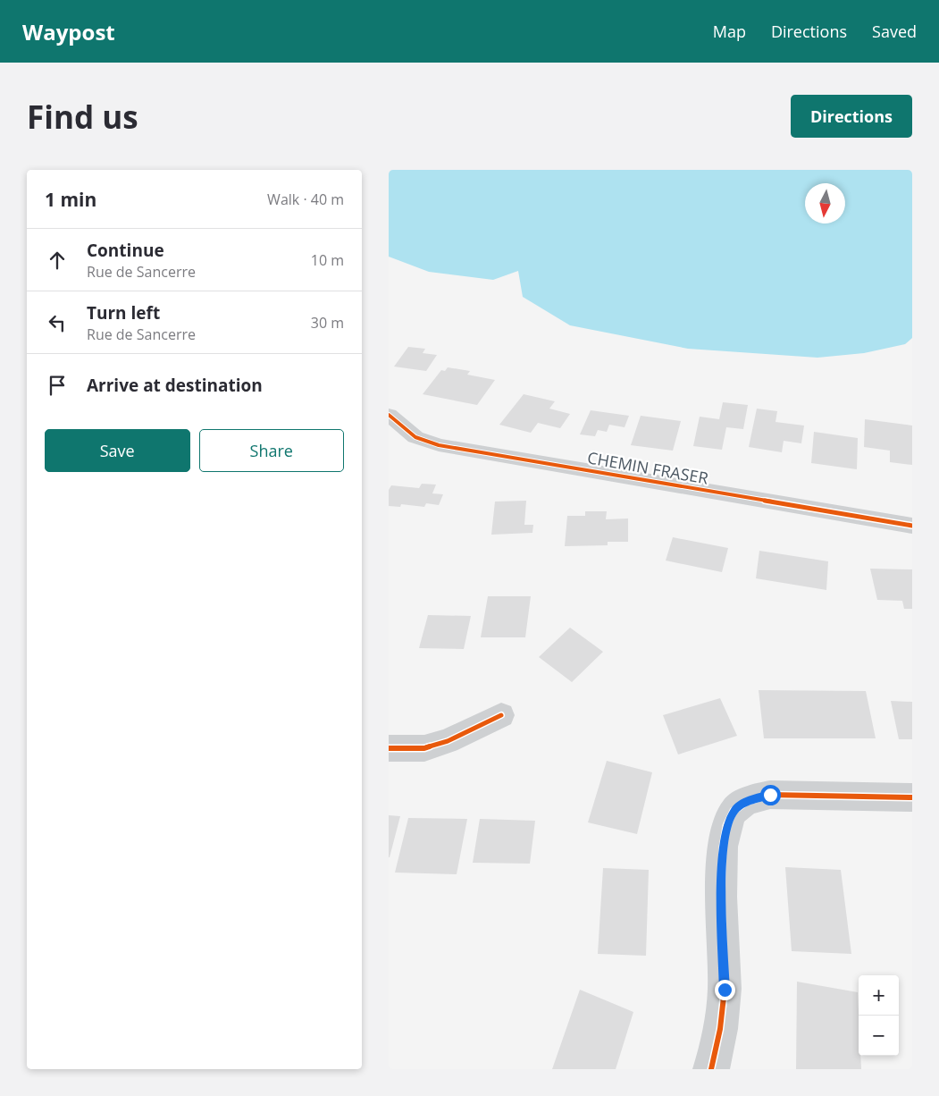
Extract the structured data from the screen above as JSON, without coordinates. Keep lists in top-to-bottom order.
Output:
{
  "streets": {
    "street": ["CHEMIN FRASER"]
  },
  "north": "bottom",
  "page": {
    "header": "Waypost",
    "nav": ["Map", "Directions", "Saved"],
    "buttons": [
      "Directions",
      ["Save", "Share"]
    ],
    "title": "Find us",
    "heading": ["1 min", "Walk · 40 m"],
    "list": [
      ["Continue", "Rue de Sancerre", "10 m"],
      ["Turn left", "Rue de Sancerre", "30 m"],
      "Arrive at destination"
    ],
    "map_buttons": ["+", "−"]
  }
}
